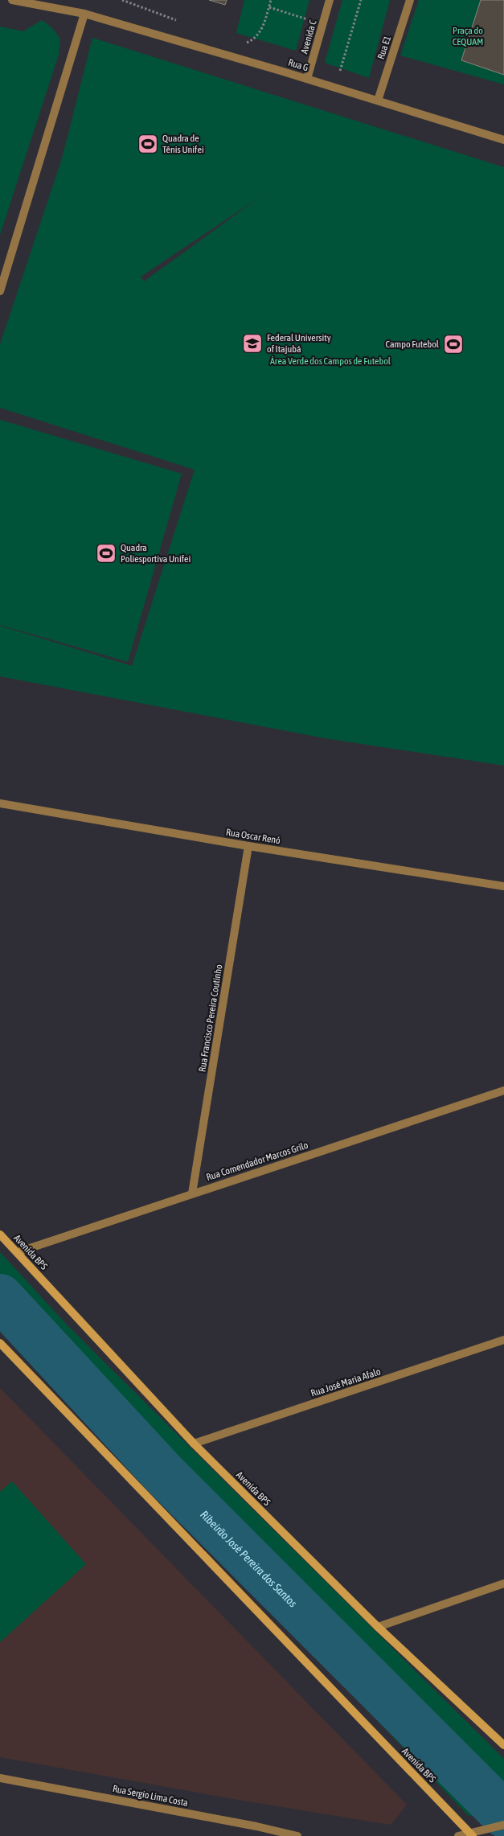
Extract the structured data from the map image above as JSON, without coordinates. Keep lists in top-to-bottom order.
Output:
{
  "streets": {
    "main road": ["Avenida BPS"],
    "street": [
      "Avenida C",
      "Rua E1",
      "Rua G",
      "Rua Oscar Renó",
      "Rua Francisco Pereira Coutinho",
      "Rua Comendador Marcos Grilo",
      "Rua José Maria Afalo",
      "Rua Sergio Lima Costa"
    ]
  },
  "crossings": [
    ["Avenida C", "Rua G"],
    ["Rua E1", "Rua G"],
    ["Rua Oscar Renó", "Rua Francisco Pereira Coutinho"],
    ["Rua Francisco Pereira Coutinho", "Rua Comendador Marcos Grilo"],
    ["Rua Comendador Marcos Grilo", "Avenida BPS"],
    ["Avenida BPS", "Rua José Maria Afalo"]
  ],
  "water": ["Ribeirão José Pereira dos Santos"],
  "parks": ["Praça do CEQUAM", "Área Verde dos Campos de Futebol"],
  "places": {
    "sports": ["Quadra de Tênis Unifei", "Campo Futebol", "Quadra Poliesportiva Unifei"],
    "school or university": ["Federal University of Itajubá"]
  }
}
